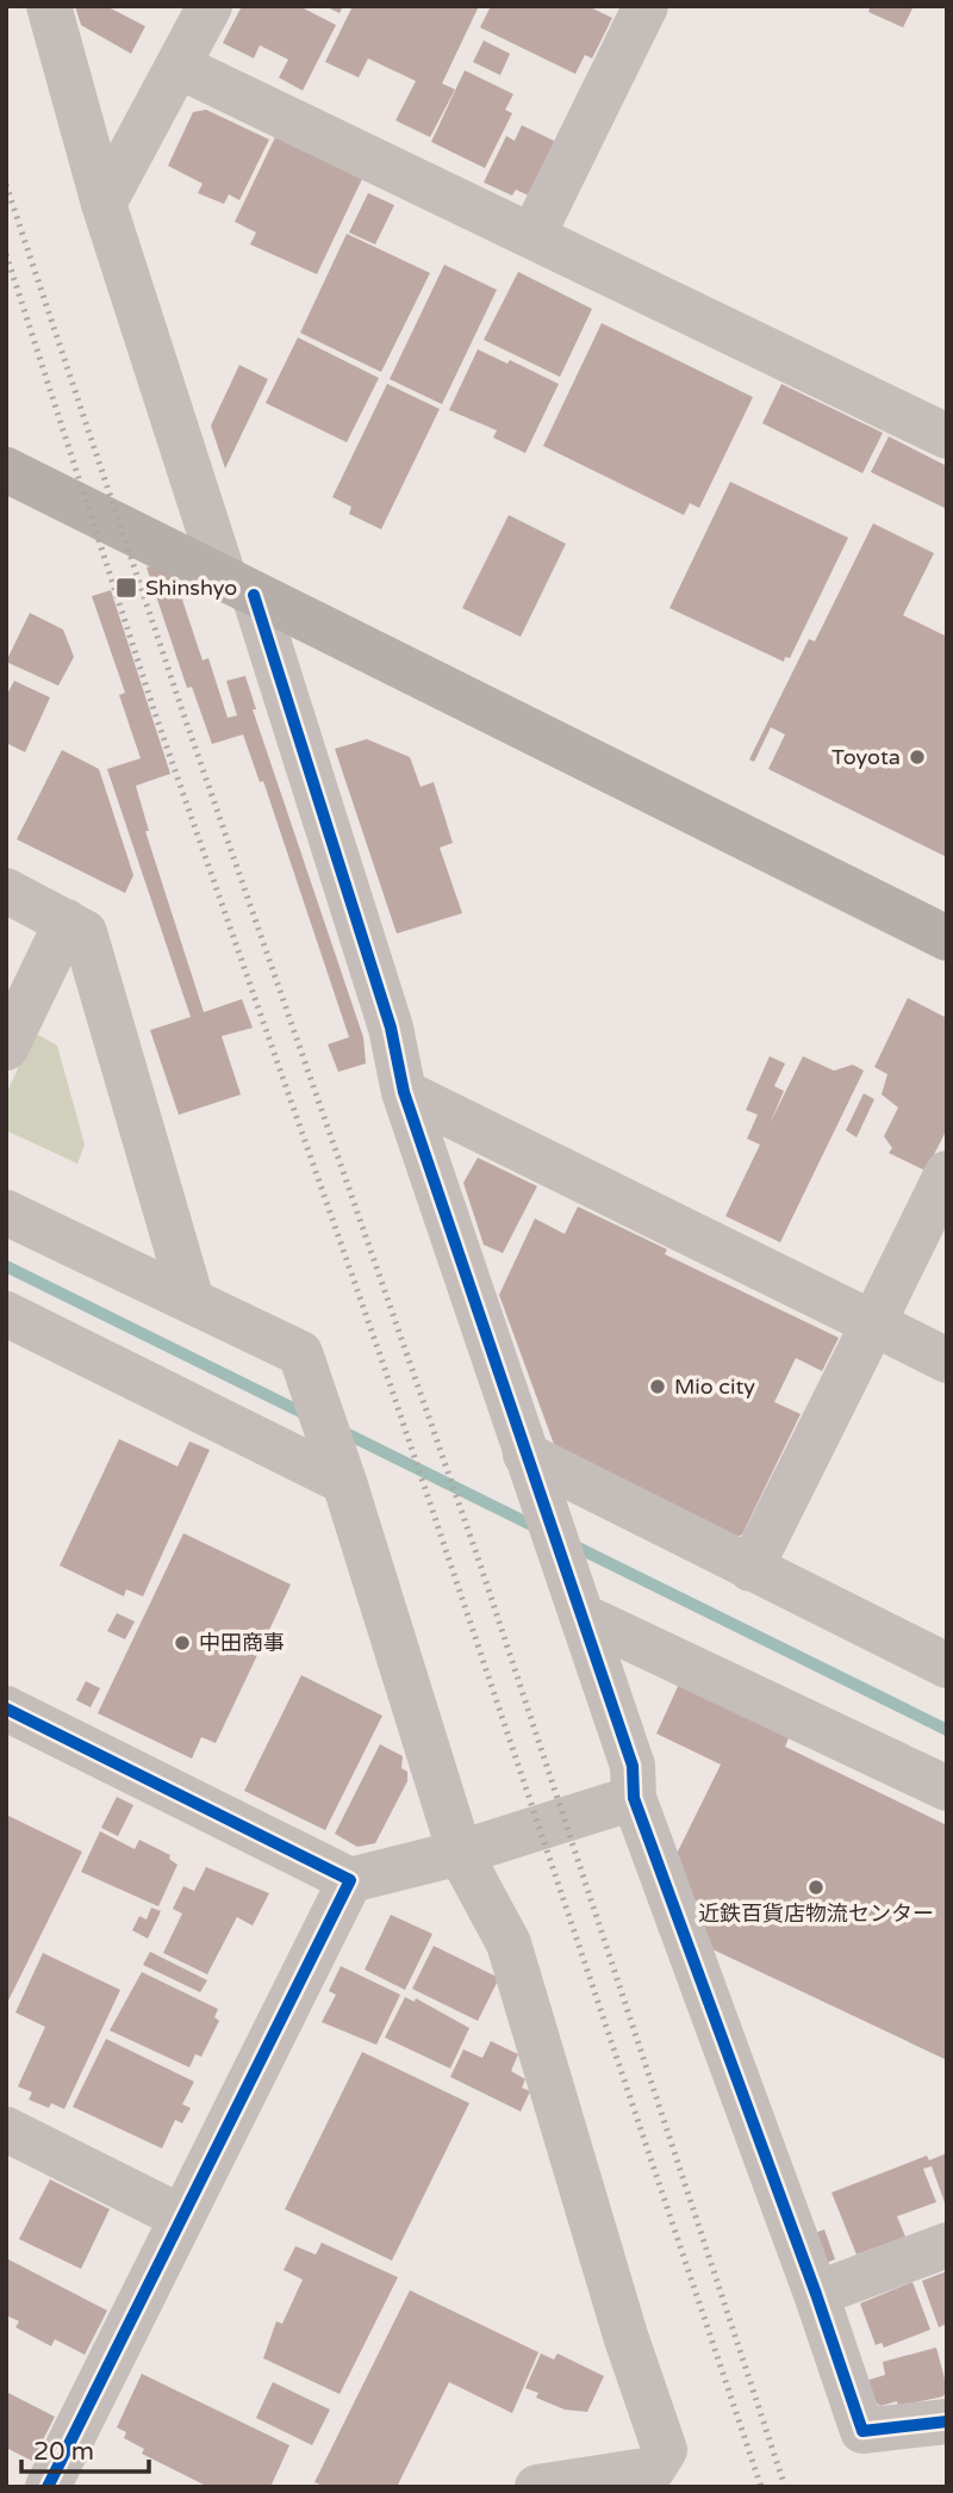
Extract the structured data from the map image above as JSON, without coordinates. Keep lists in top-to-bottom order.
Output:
{
  "places": {
    "transit": ["Shinshyo"],
    "other": [
      "Toyota",
      "Mio city",
      "中田商事",
      "近鉄百貨店物流センター"
    ]
  },
  "scale_bar": "20 m"
}
